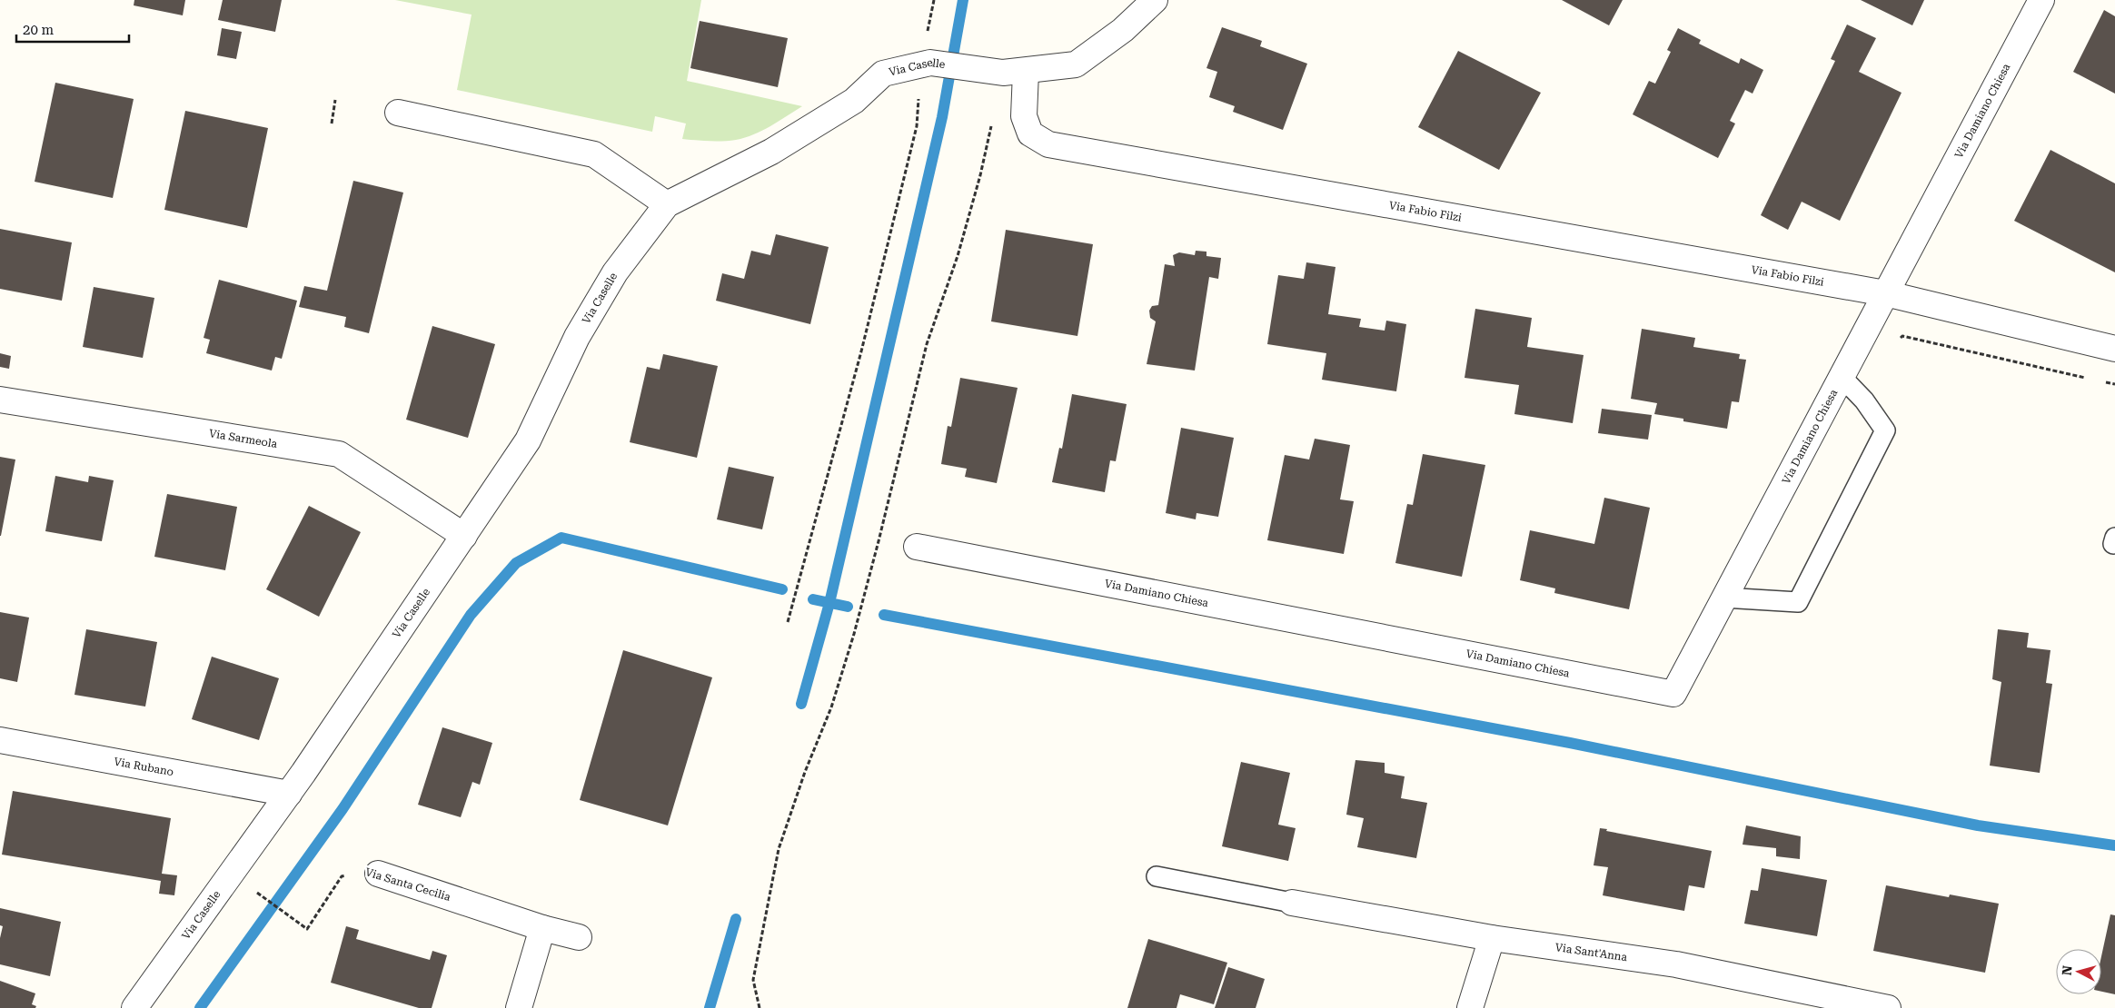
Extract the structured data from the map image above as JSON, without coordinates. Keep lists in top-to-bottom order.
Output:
{
  "streets": {
    "street": [
      "Via Caselle",
      "Via Damiano Chiesa",
      "Via Fabio Filzi",
      "Via Sarmeola",
      "Via Rubano",
      "Via Santa Cecilia",
      "Via Sant'Anna"
    ]
  },
  "crossings": [
    ["Via Caselle", "Via Fabio Filzi"],
    ["Via Caselle", "Via Sarmeola"],
    ["Via Caselle", "Via Rubano"],
    ["Via Damiano Chiesa", "Via Fabio Filzi"]
  ],
  "scale_bar": "20 m",
  "north": "left"
}
